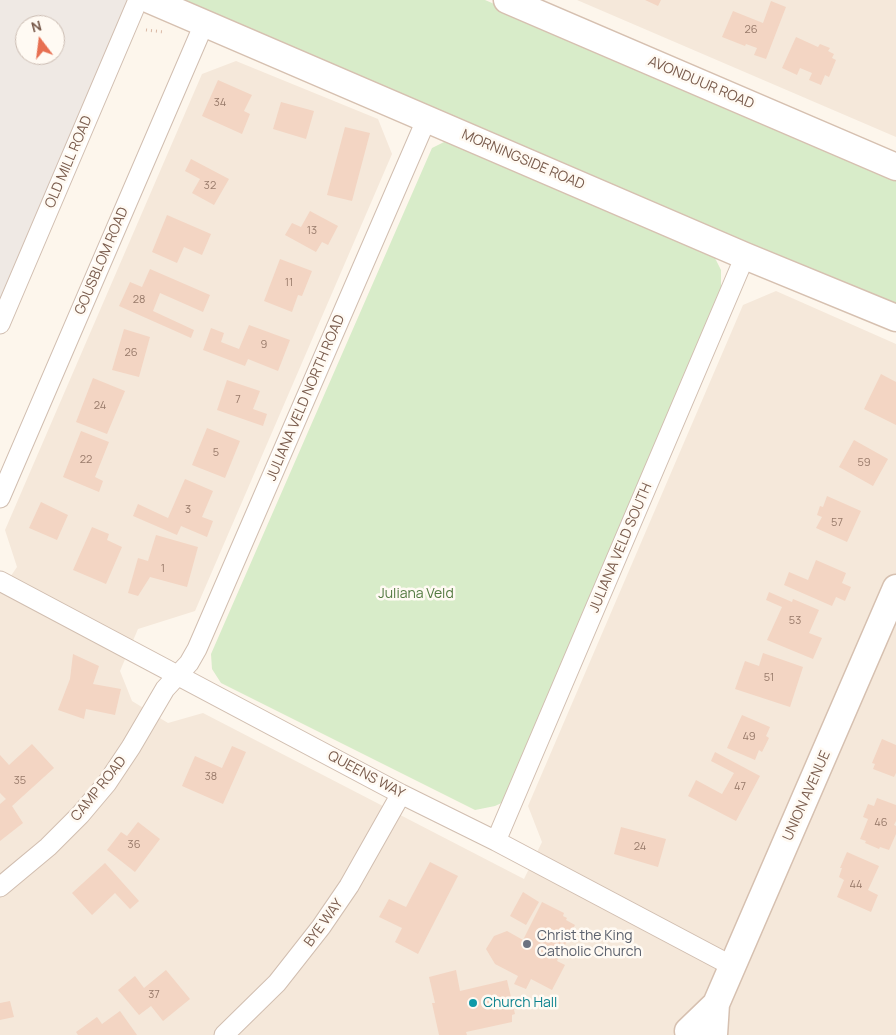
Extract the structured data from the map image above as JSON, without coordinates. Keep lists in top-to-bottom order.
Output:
{
  "streets": {
    "street": [
      "AVONDUUR ROAD",
      "MORNINGSIDE ROAD",
      "OLD MILL ROAD",
      "GOUSBLOM ROAD",
      "JULIANA VELD NORTH ROAD",
      "JULIANA VELD SOUTH",
      "QUEENS WAY",
      "CAMP ROAD",
      "UNION AVENUE",
      "BYE WAY"
    ]
  },
  "crossings": [
    ["MORNINGSIDE ROAD", "GOUSBLOM ROAD"],
    ["MORNINGSIDE ROAD", "JULIANA VELD NORTH ROAD"],
    ["MORNINGSIDE ROAD", "JULIANA VELD SOUTH"],
    ["JULIANA VELD NORTH ROAD", "QUEENS WAY"],
    ["JULIANA VELD NORTH ROAD", "CAMP ROAD"],
    ["JULIANA VELD SOUTH", "QUEENS WAY"],
    ["QUEENS WAY", "CAMP ROAD"],
    ["QUEENS WAY", "UNION AVENUE"],
    ["QUEENS WAY", "BYE WAY"]
  ],
  "parks": ["Juliana Veld"],
  "places": ["Christ the King Catholic Church", "Church Hall"],
  "house_numbers": [
    "26",
    "34",
    "32",
    "13",
    "11",
    "28",
    "9",
    "26",
    "7",
    "24",
    "5",
    "22",
    "59",
    "3",
    "57",
    "1",
    "53",
    "51",
    "49",
    "38",
    "35",
    "47",
    "46",
    "36",
    "24",
    "44",
    "37"
  ],
  "north": "top"
}
